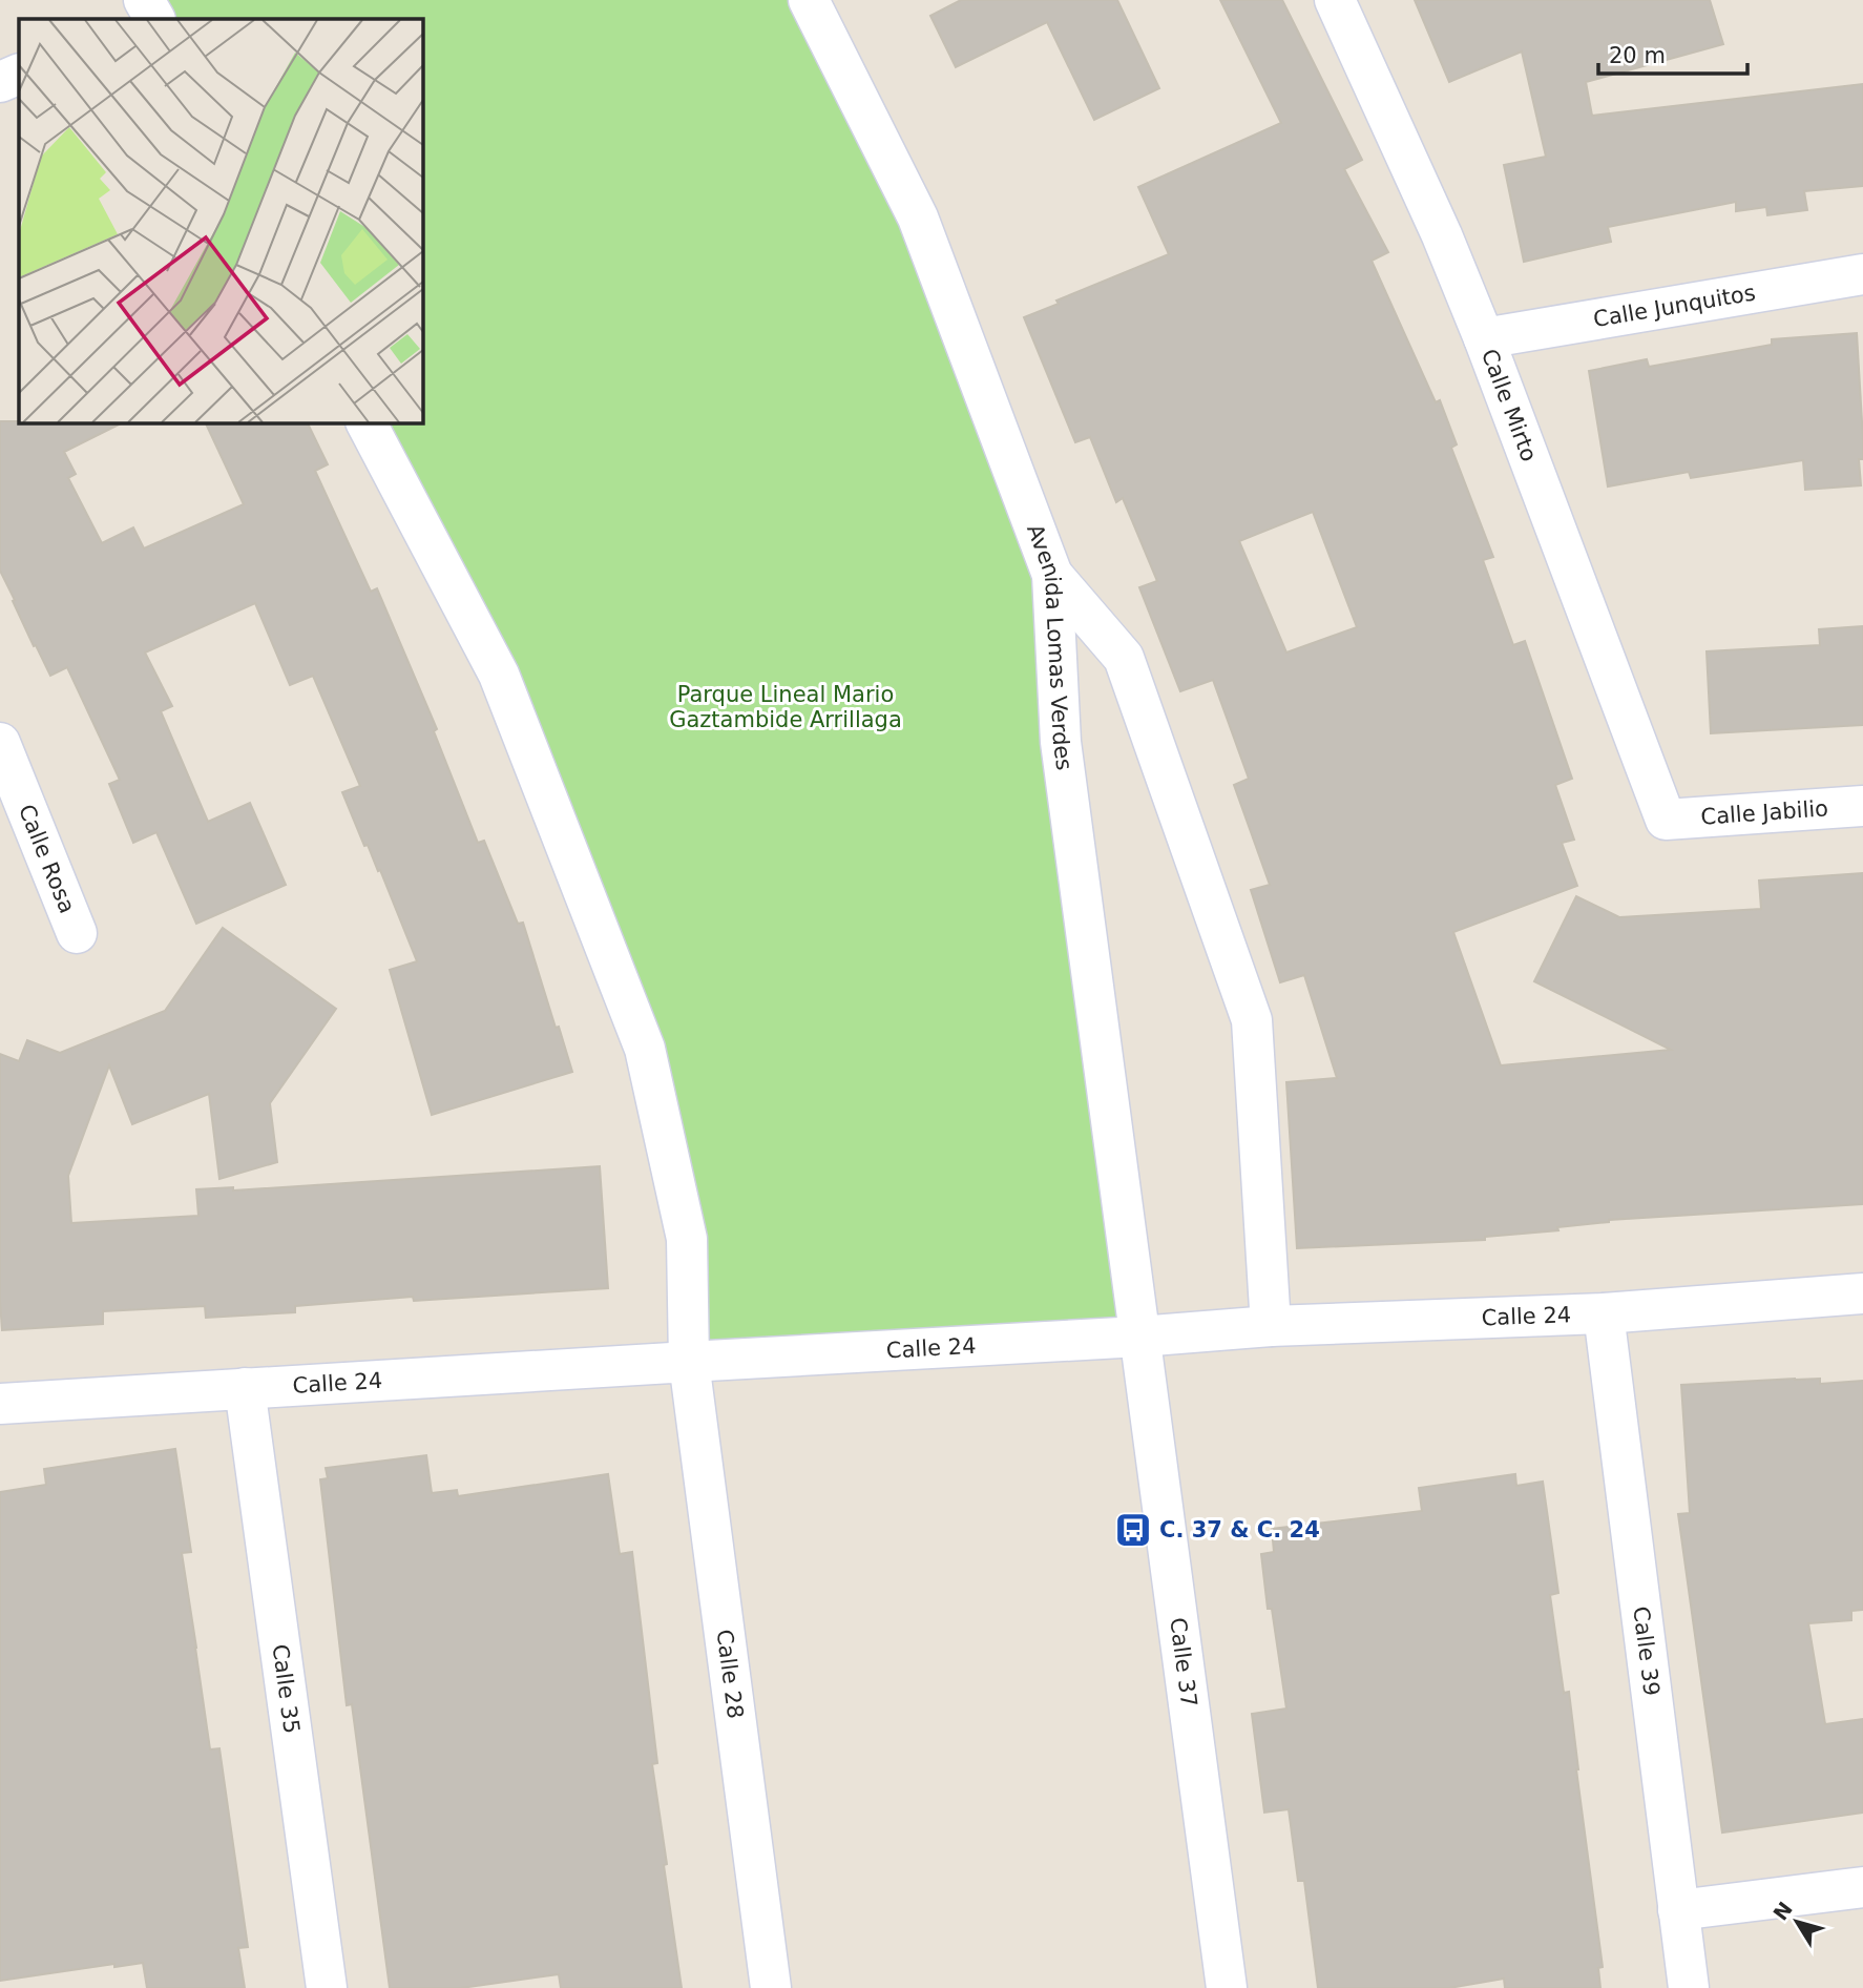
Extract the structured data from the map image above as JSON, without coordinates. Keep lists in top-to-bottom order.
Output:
{
  "streets": {
    "street": [
      "Calle Junquitos",
      "Calle Mirto",
      "Avenida Lomas Verdes",
      "Calle Jabilio",
      "Calle Rosa",
      "Calle 24",
      "Calle 39",
      "Calle 37",
      "Calle 28",
      "Calle 35"
    ]
  },
  "crossings": [
    ["Calle Junquitos", "Calle Mirto"],
    ["Calle Mirto", "Calle Jabilio"],
    ["Avenida Lomas Verdes", "Calle 24"],
    ["Avenida Lomas Verdes", "Calle 37"],
    ["Calle 24", "Calle 39"],
    ["Calle 24", "Calle 37"],
    ["Calle 24", "Calle 28"],
    ["Calle 24", "Calle 35"]
  ],
  "parks": ["Parque Lineal Mario Gaztambide Arrillaga"],
  "places": {
    "bus stop": ["C. 37 & C. 24"]
  },
  "scale_bar": "20 m",
  "north": "top left"
}
